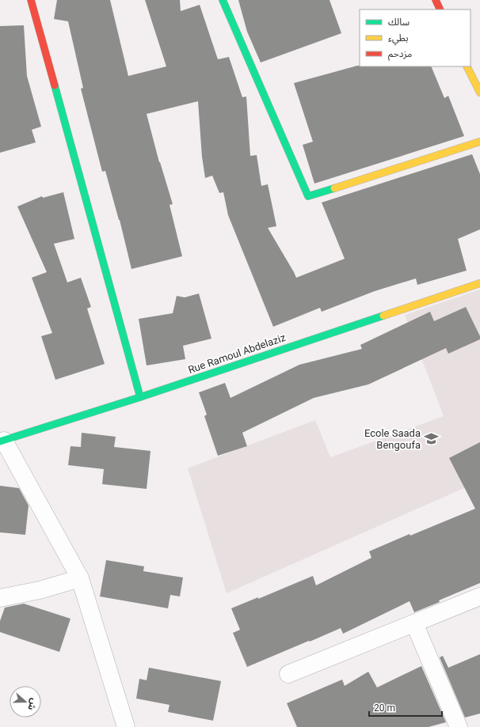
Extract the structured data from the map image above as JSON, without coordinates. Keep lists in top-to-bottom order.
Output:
{
  "streets": {
    "street": ["Rue Ramoul Abdelaziz"]
  },
  "places": {
    "school or university": ["Ecole Saada Bengoufa"]
  },
  "legend": ["سالك", "بطيء", "مزدحم"],
  "scale_bar": "20 m",
  "north": "right"
}
